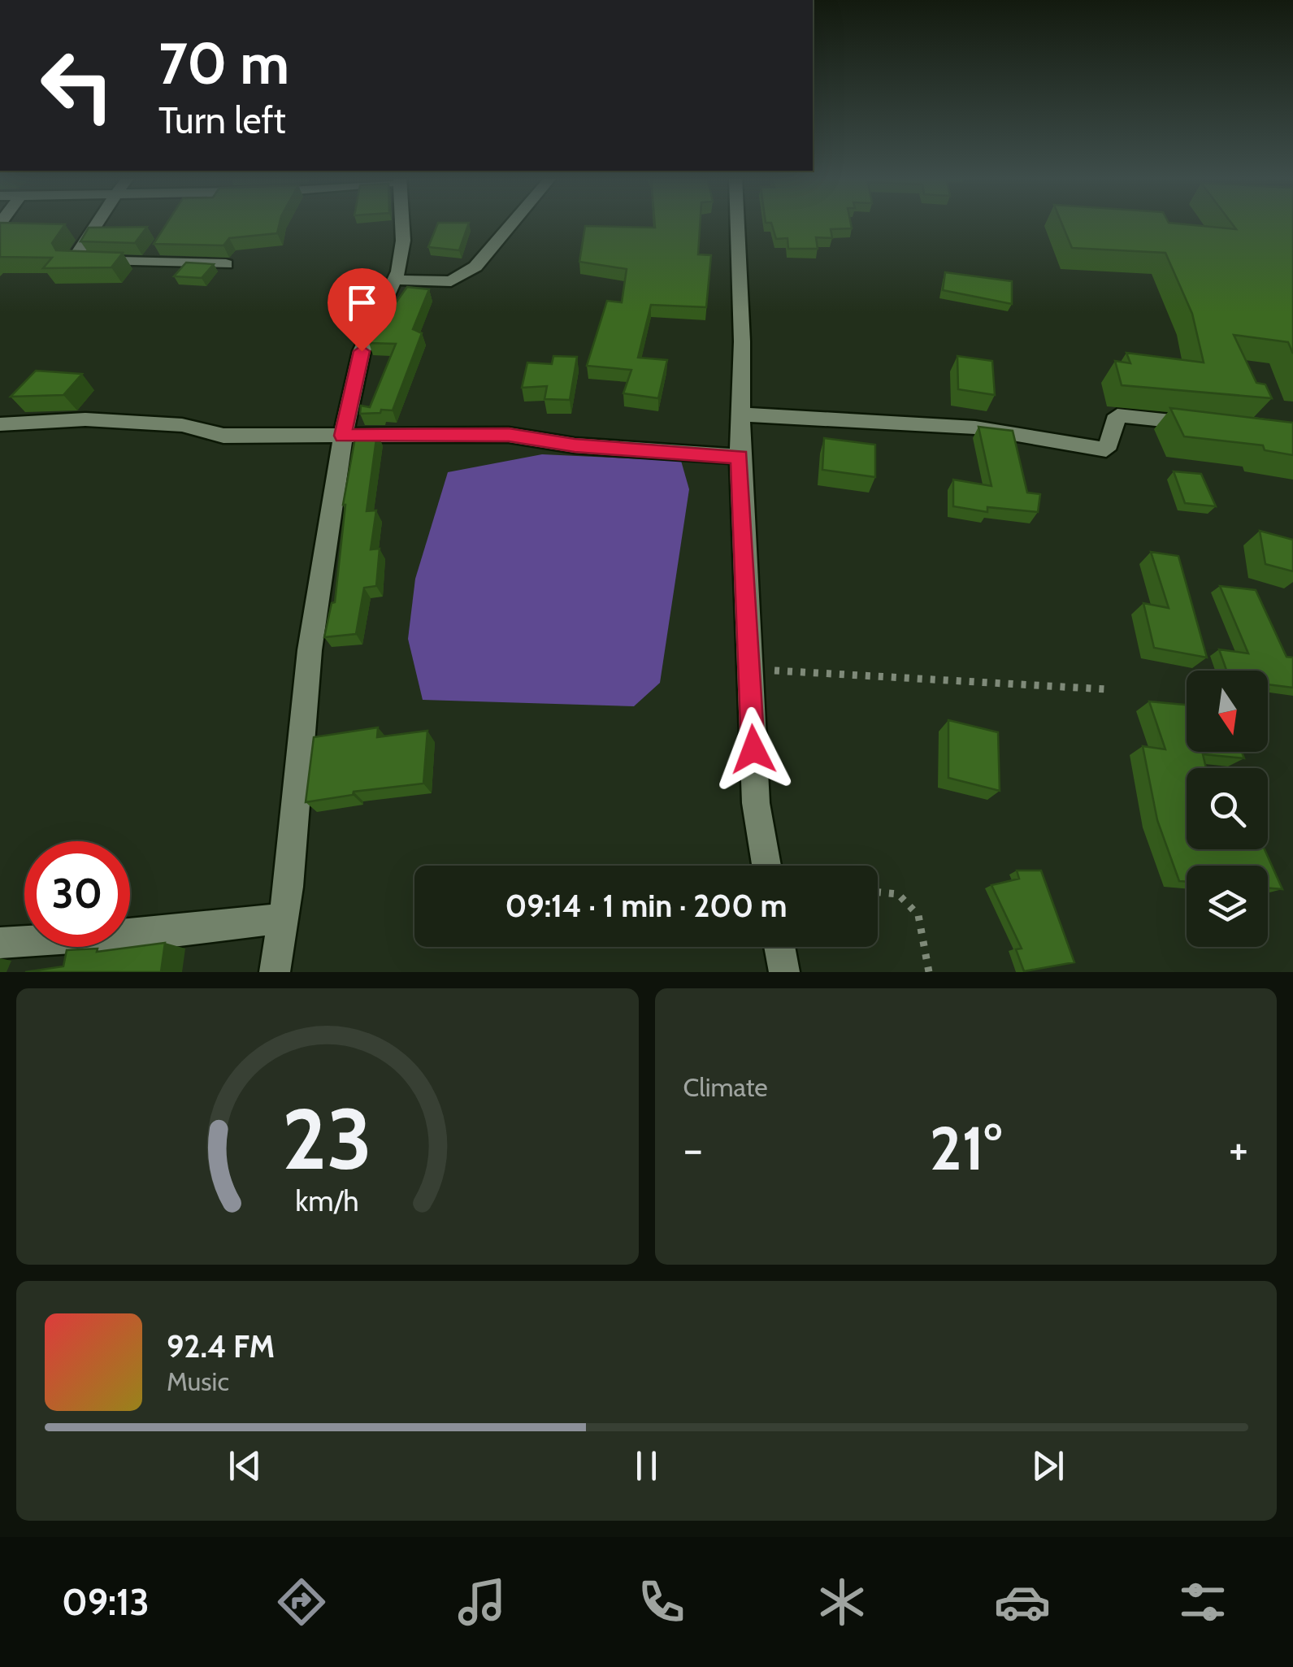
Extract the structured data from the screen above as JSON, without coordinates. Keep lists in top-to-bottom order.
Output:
{
  "north": "bottom",
  "page": {
    "turn": ["70 m", "Turn left"],
    "limit": "30",
    "trip": "09:14 · 1 min · 200 m",
    "tile": "Climate",
    "heat": ["−", "21°", "+"],
    "song": ["92.4 FM", "Music"],
    "tabs": "09:13",
    "gauge": ["23", "km/h"]
  }
}
